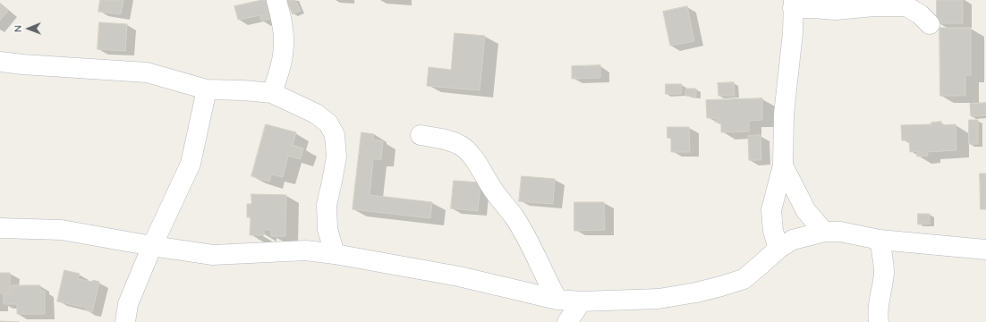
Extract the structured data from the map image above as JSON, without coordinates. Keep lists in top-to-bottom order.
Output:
{
  "north": "left"
}
